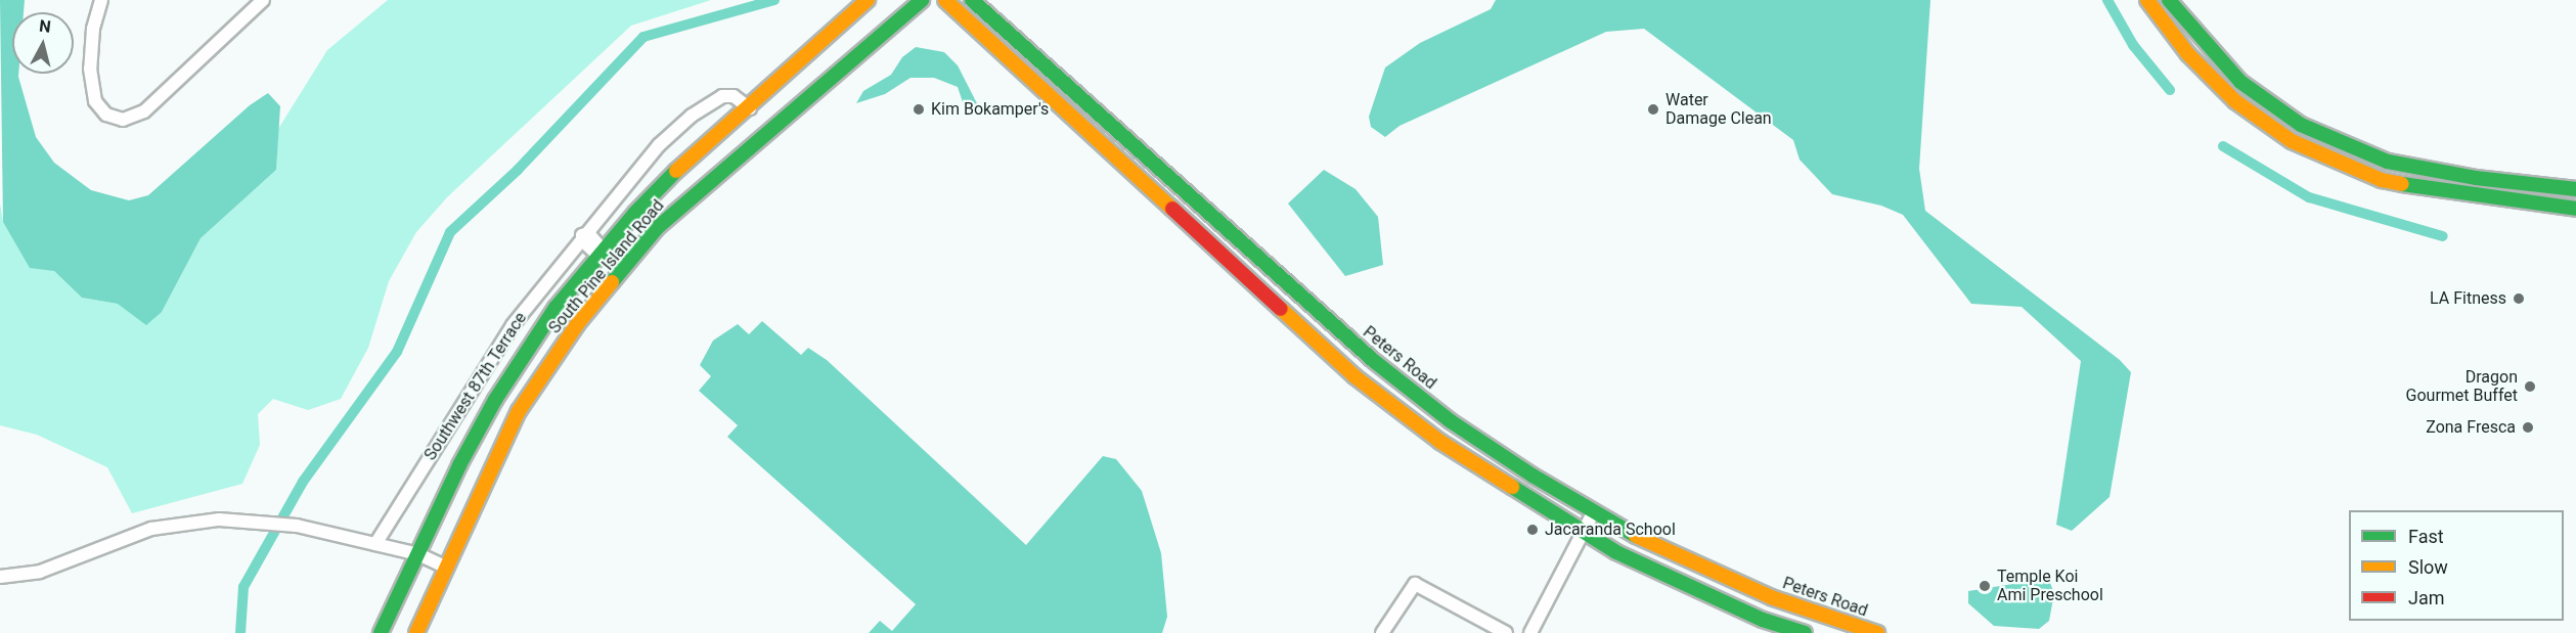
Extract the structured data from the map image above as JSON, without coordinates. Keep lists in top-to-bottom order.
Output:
{
  "streets": {
    "main road": ["South Pine Island Road", "Peters Road"],
    "street": ["Southwest 87th Terrace"]
  },
  "crossings": [
    ["South Pine Island Road", "Southwest 87th Terrace"]
  ],
  "places": [
    "Kim Bokamper's",
    "Water Damage Clean",
    "LA Fitness",
    "Dragon Gourmet Buffet",
    "Zona Fresca",
    "Jacaranda School",
    "Temple Koi Ami Preschool"
  ],
  "legend": ["Fast", "Slow", "Jam"],
  "north": "top"
}
